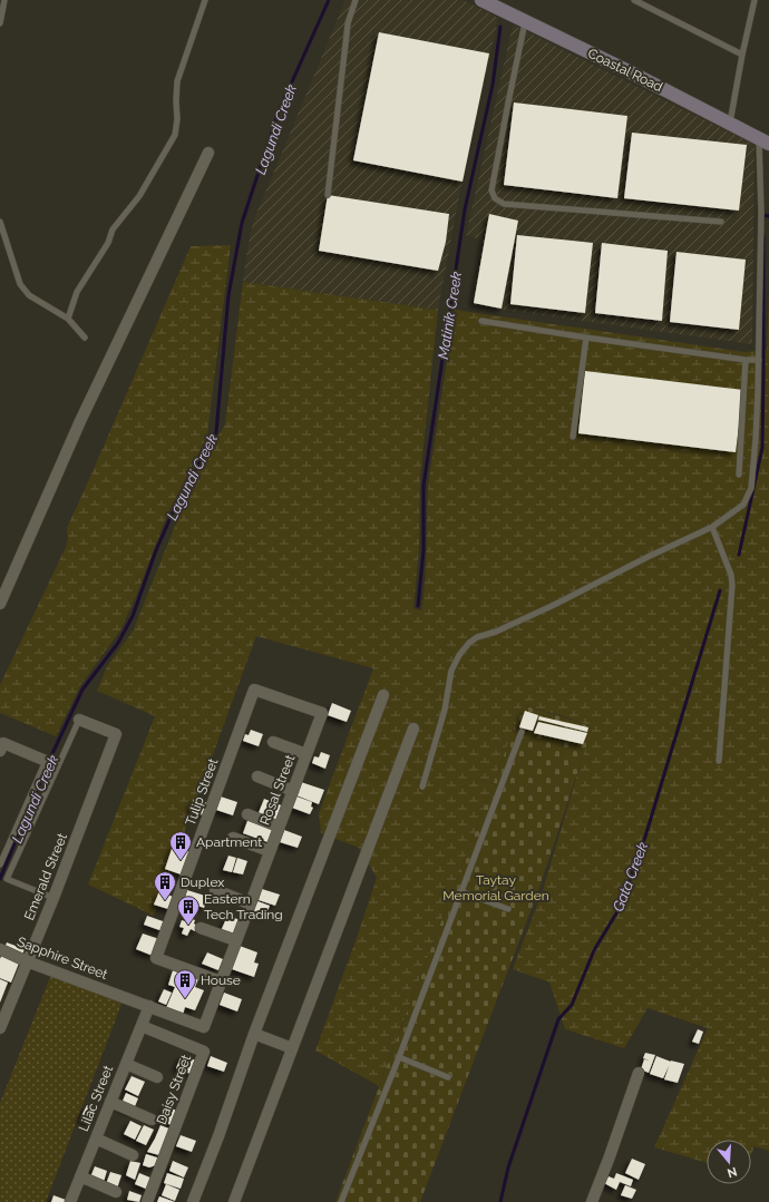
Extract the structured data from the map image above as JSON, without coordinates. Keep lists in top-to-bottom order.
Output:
{
  "streets": {
    "main road": ["Coastal Road"],
    "street": [
      "Rosal Street",
      "Tulip Street",
      "Emerald Street",
      "Sapphire Street",
      "Daisy Street",
      "Lilac Street"
    ]
  },
  "crossings": [
    ["Rosal Street", "Tulip Street"],
    ["Rosal Street", "Sapphire Street"],
    ["Emerald Street", "Sapphire Street"],
    ["Sapphire Street", "Lilac Street"],
    ["Daisy Street", "Lilac Street"]
  ],
  "water": ["Lagundi Creek", "Matinik Creek", "Gata Creek"],
  "parks": ["Taytay Memorial Garden"],
  "places": {
    "building": [
      "Apartment",
      "Duplex",
      "Eastern Tech Trading",
      "House"
    ]
  },
  "north": "bottom"
}
